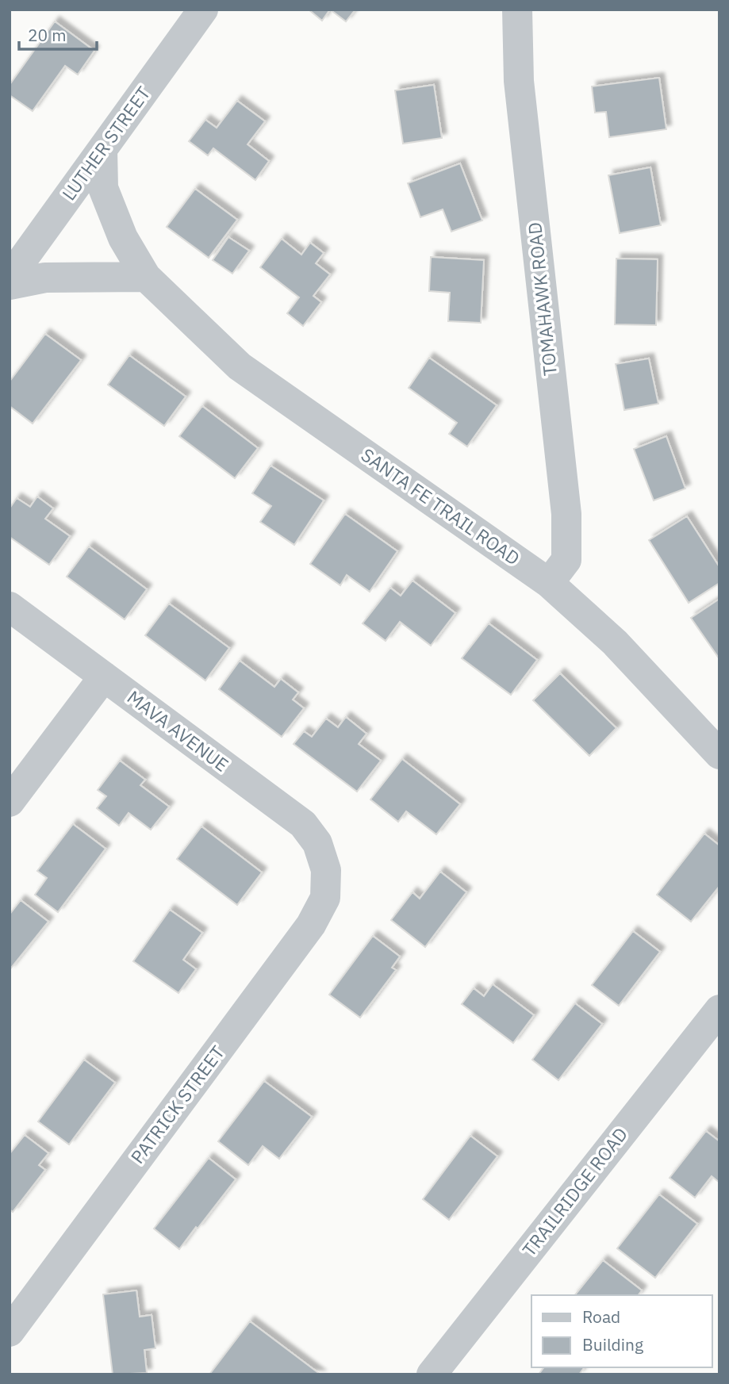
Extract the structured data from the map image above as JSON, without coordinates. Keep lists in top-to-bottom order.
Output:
{
  "streets": {
    "street": [
      "LUTHER STREET",
      "TOMAHAWK ROAD",
      "SANTA FE TRAIL ROAD",
      "MAVA AVENUE",
      "PATRICK STREET",
      "TRAILRIDGE ROAD"
    ]
  },
  "crossings": [
    ["LUTHER STREET", "SANTA FE TRAIL ROAD"],
    ["TOMAHAWK ROAD", "SANTA FE TRAIL ROAD"],
    ["MAVA AVENUE", "PATRICK STREET"]
  ],
  "legend": ["Road", "Building"],
  "scale_bar": "20 m"
}
